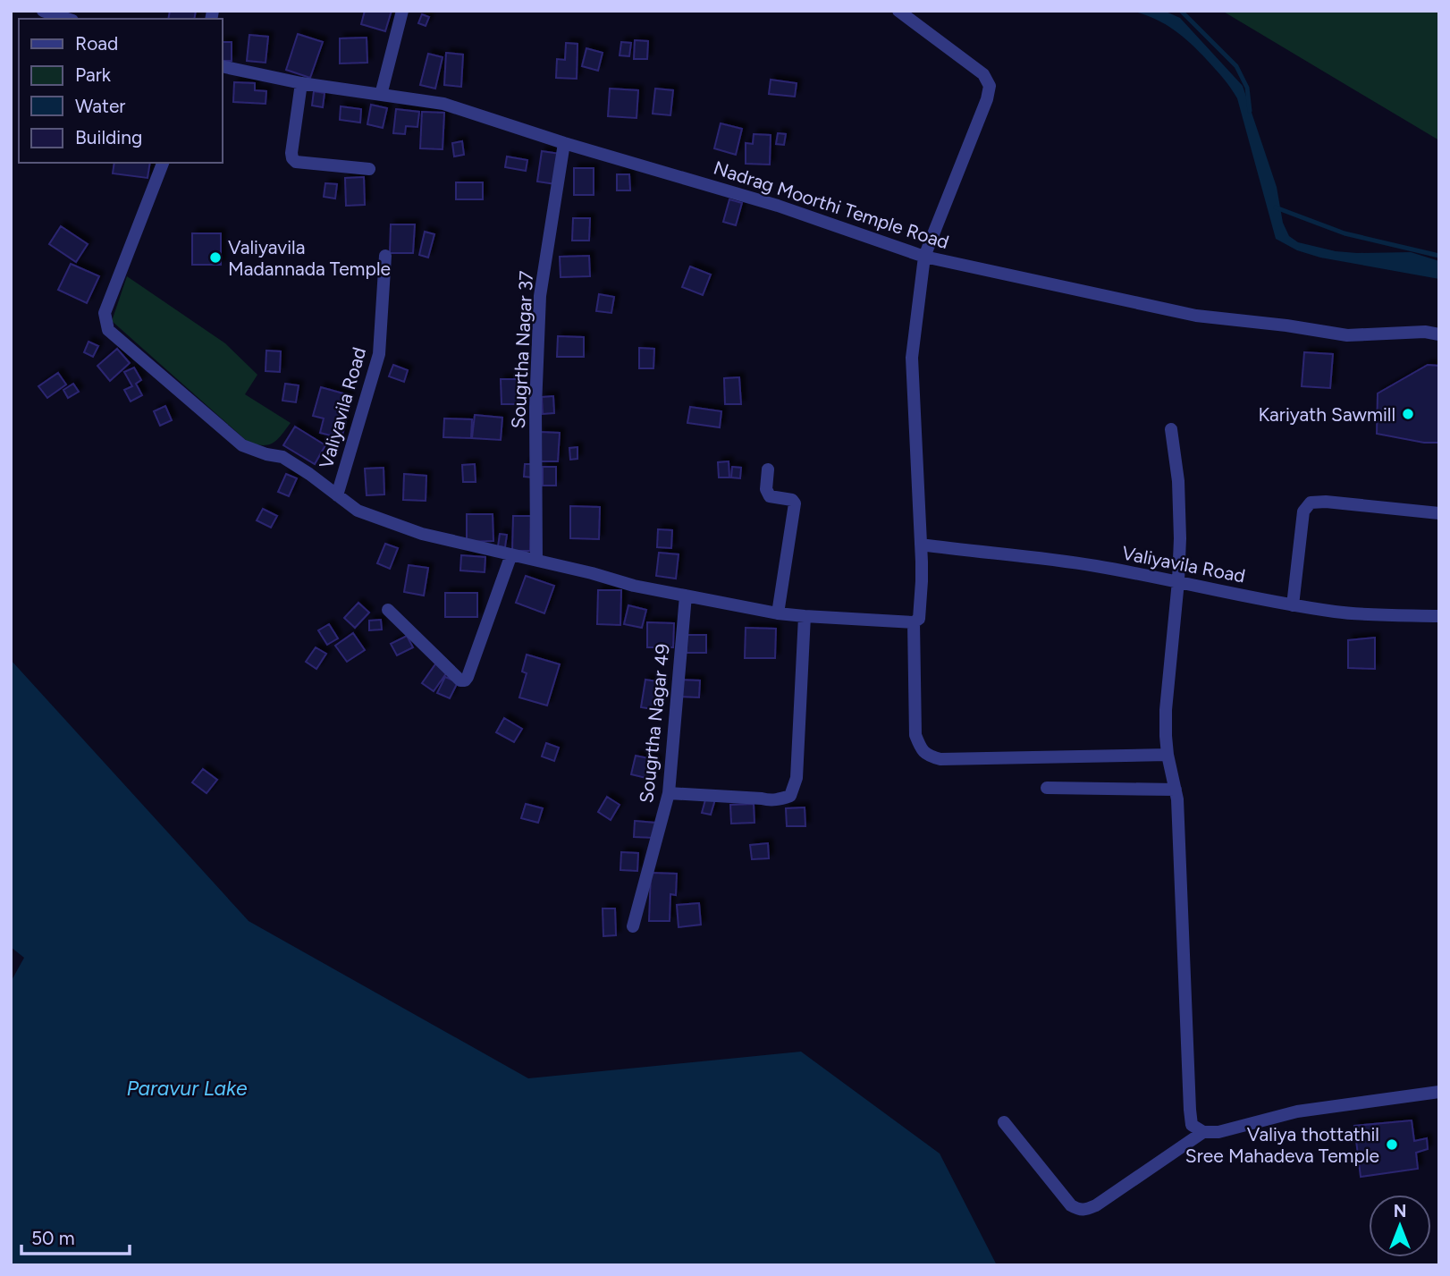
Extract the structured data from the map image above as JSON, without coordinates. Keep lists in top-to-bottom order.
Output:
{
  "streets": {
    "street": [
      "Nadrag Moorthi Temple Road",
      "Sougrtha Nagar 37",
      "Valiyavila Road",
      "Sougrtha Nagar 49"
    ]
  },
  "crossings": [
    ["Nadrag Moorthi Temple Road", "Sougrtha Nagar 37"]
  ],
  "water": ["Paravur Lake"],
  "places": ["Valiyavila Madannada Temple", "Kariyath Sawmill", "Valiya thottathil Sree Mahadeva Temple"],
  "legend": [
    "Road",
    "Park",
    "Water",
    "Building"
  ],
  "scale_bar": "50 m",
  "north": "top"
}
